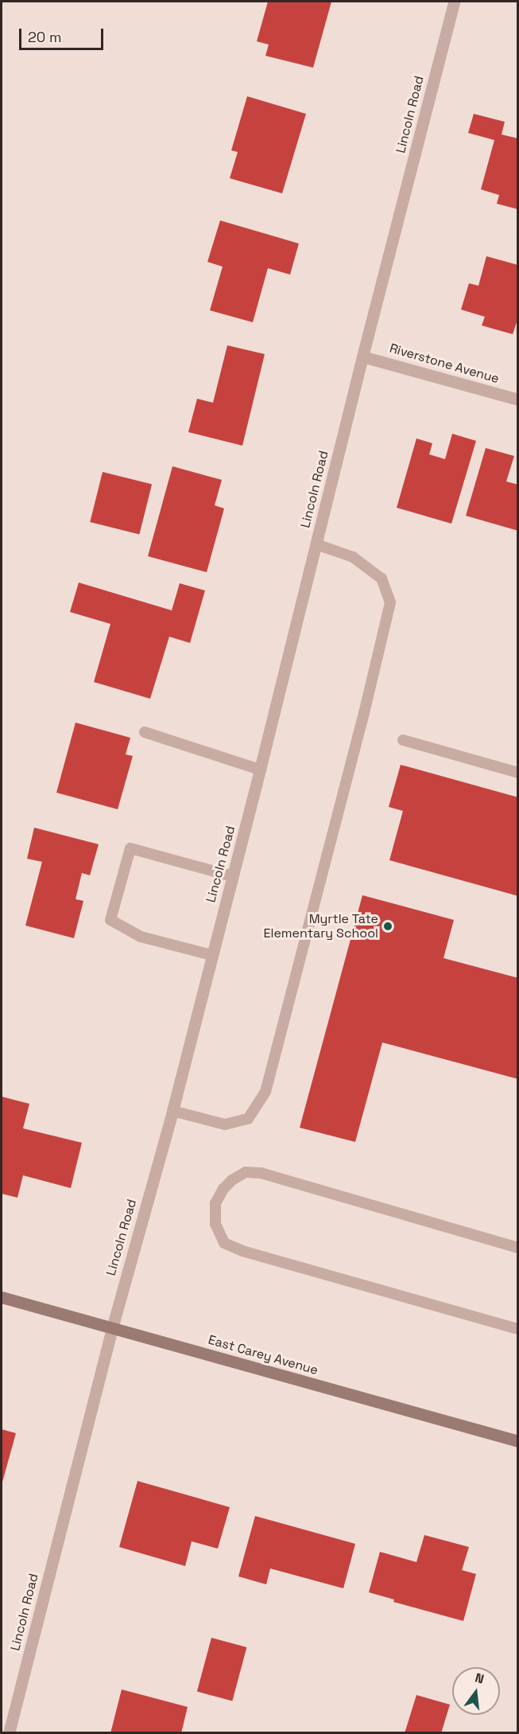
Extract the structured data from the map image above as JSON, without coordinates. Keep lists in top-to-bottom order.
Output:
{
  "streets": {
    "main road": ["East Carey Avenue"],
    "street": ["Lincoln Road", "Riverstone Avenue"]
  },
  "crossings": [
    ["Lincoln Road", "Riverstone Avenue"],
    ["Lincoln Road", "East Carey Avenue"]
  ],
  "places": ["Myrtle Tate Elementary School"],
  "scale_bar": "20 m",
  "north": "top"
}
